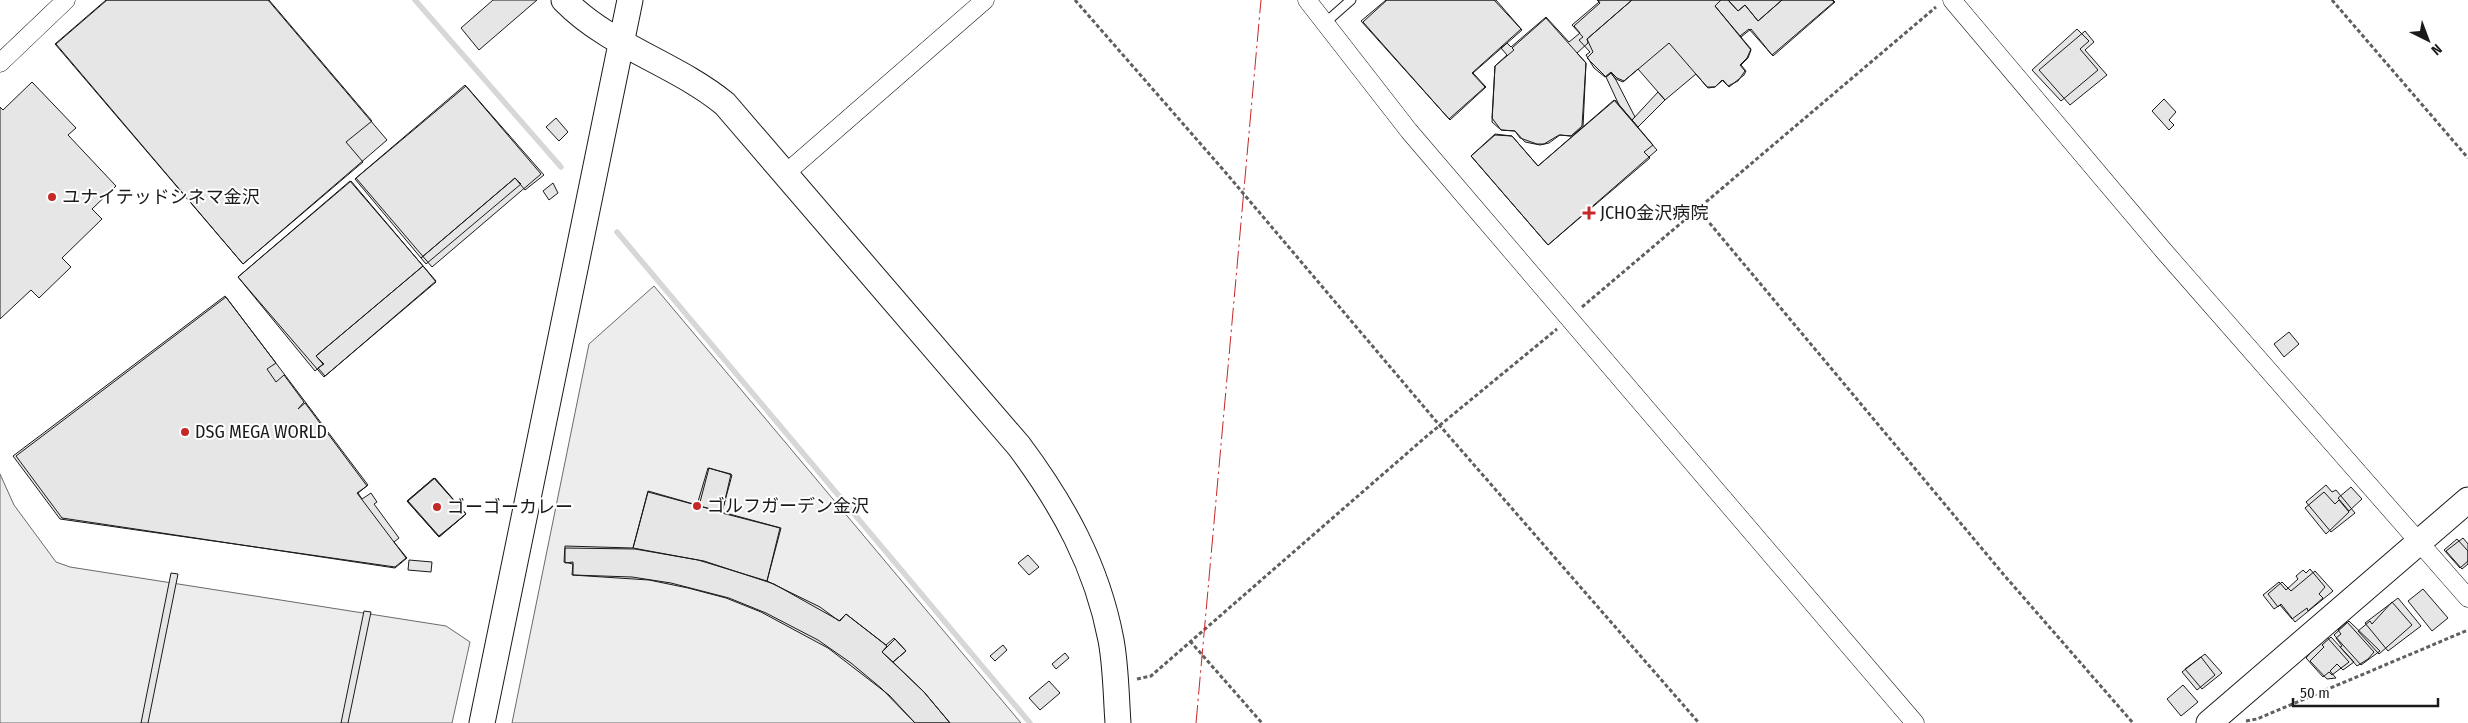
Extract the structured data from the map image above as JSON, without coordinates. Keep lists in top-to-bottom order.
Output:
{
  "places": {
    "other": [
      "ユナイテッドシネマ金沢",
      "DSG MEGA WORLD",
      "ゴルフガーデン金沢",
      "ゴーゴーカレー"
    ],
    "health": ["JCHO金沢病院"]
  },
  "scale_bar": "50 m",
  "north": "bottom right"
}
